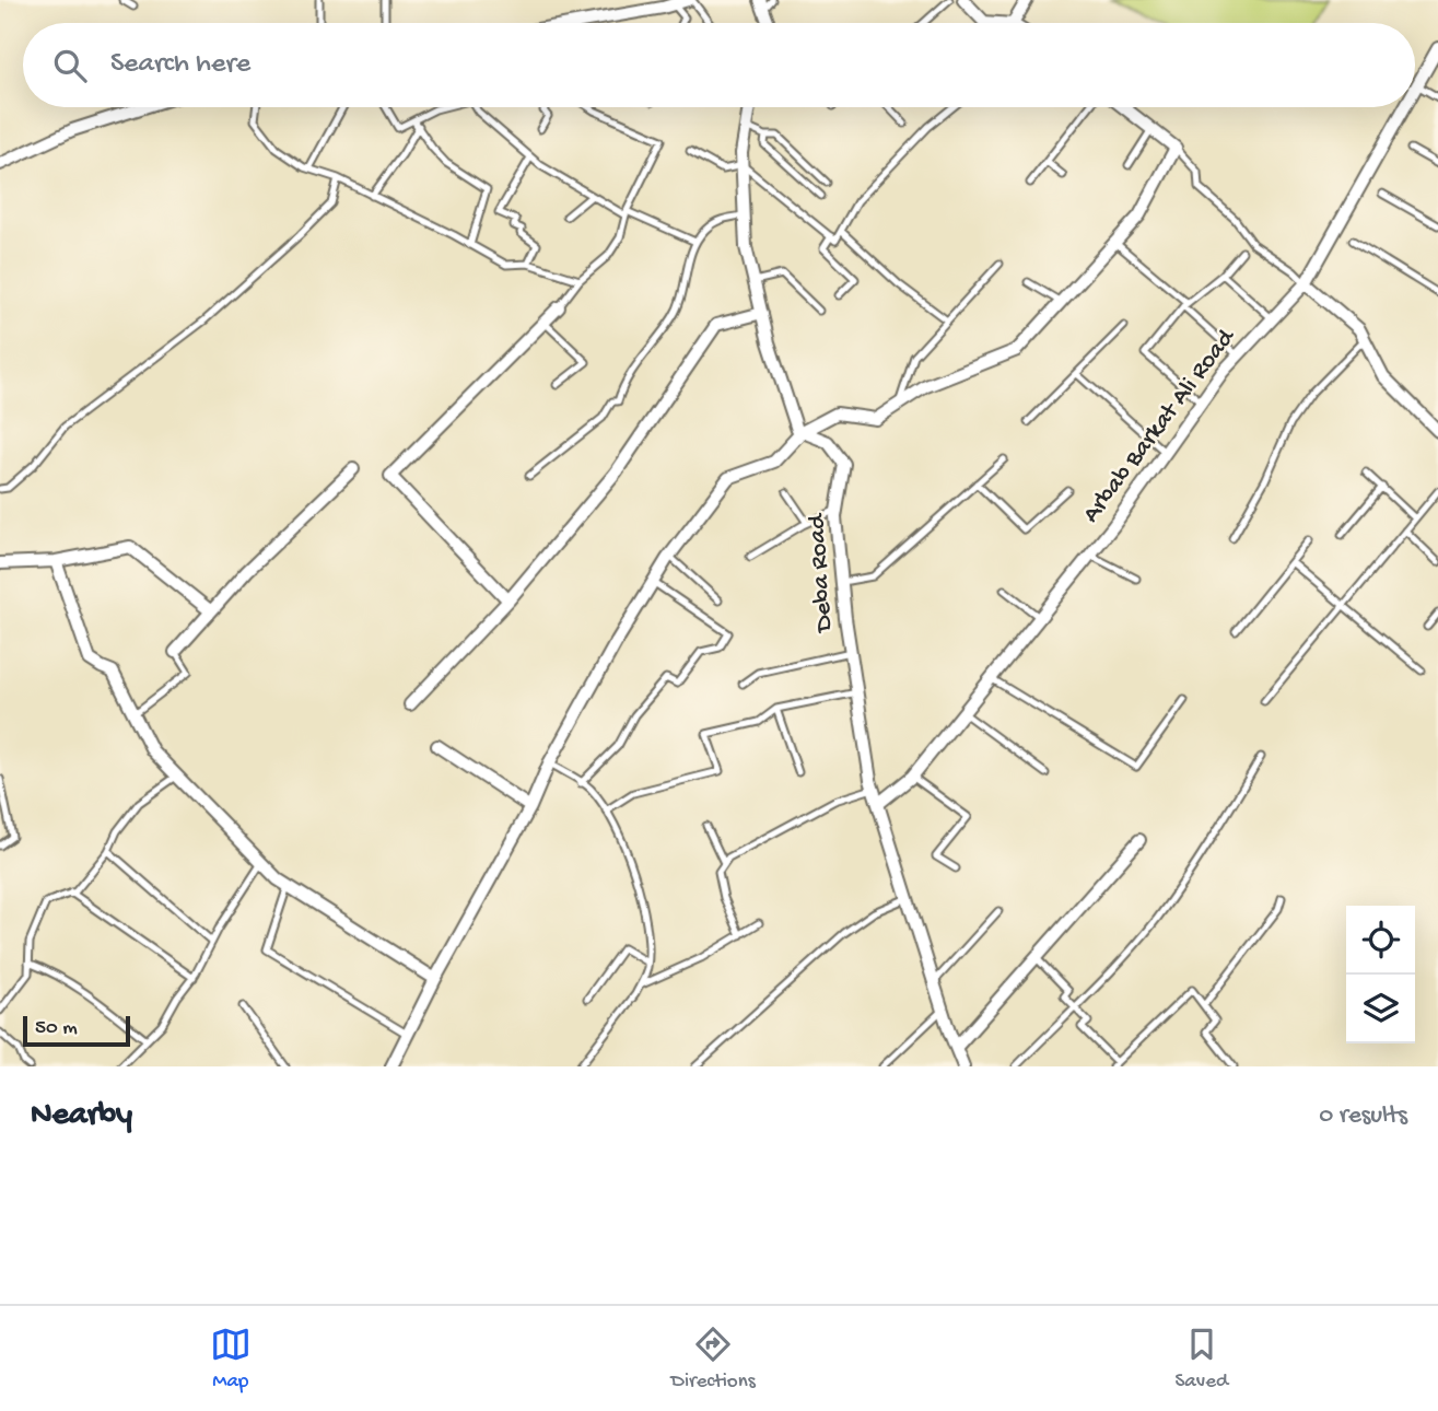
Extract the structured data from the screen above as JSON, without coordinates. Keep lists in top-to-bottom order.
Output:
{
  "streets": {
    "street": ["Arbab Barkat Ali Road", "Deba Road"]
  },
  "crossings": [
    ["Arbab Barkat Ali Road", "Deba Road"]
  ],
  "scale_bar": "50 m",
  "page": {
    "search": "Search here",
    "scale": "50 m",
    "heading": ["Nearby", "0 results"],
    "nav": ["Map", "Directions", "Saved"]
  }
}
